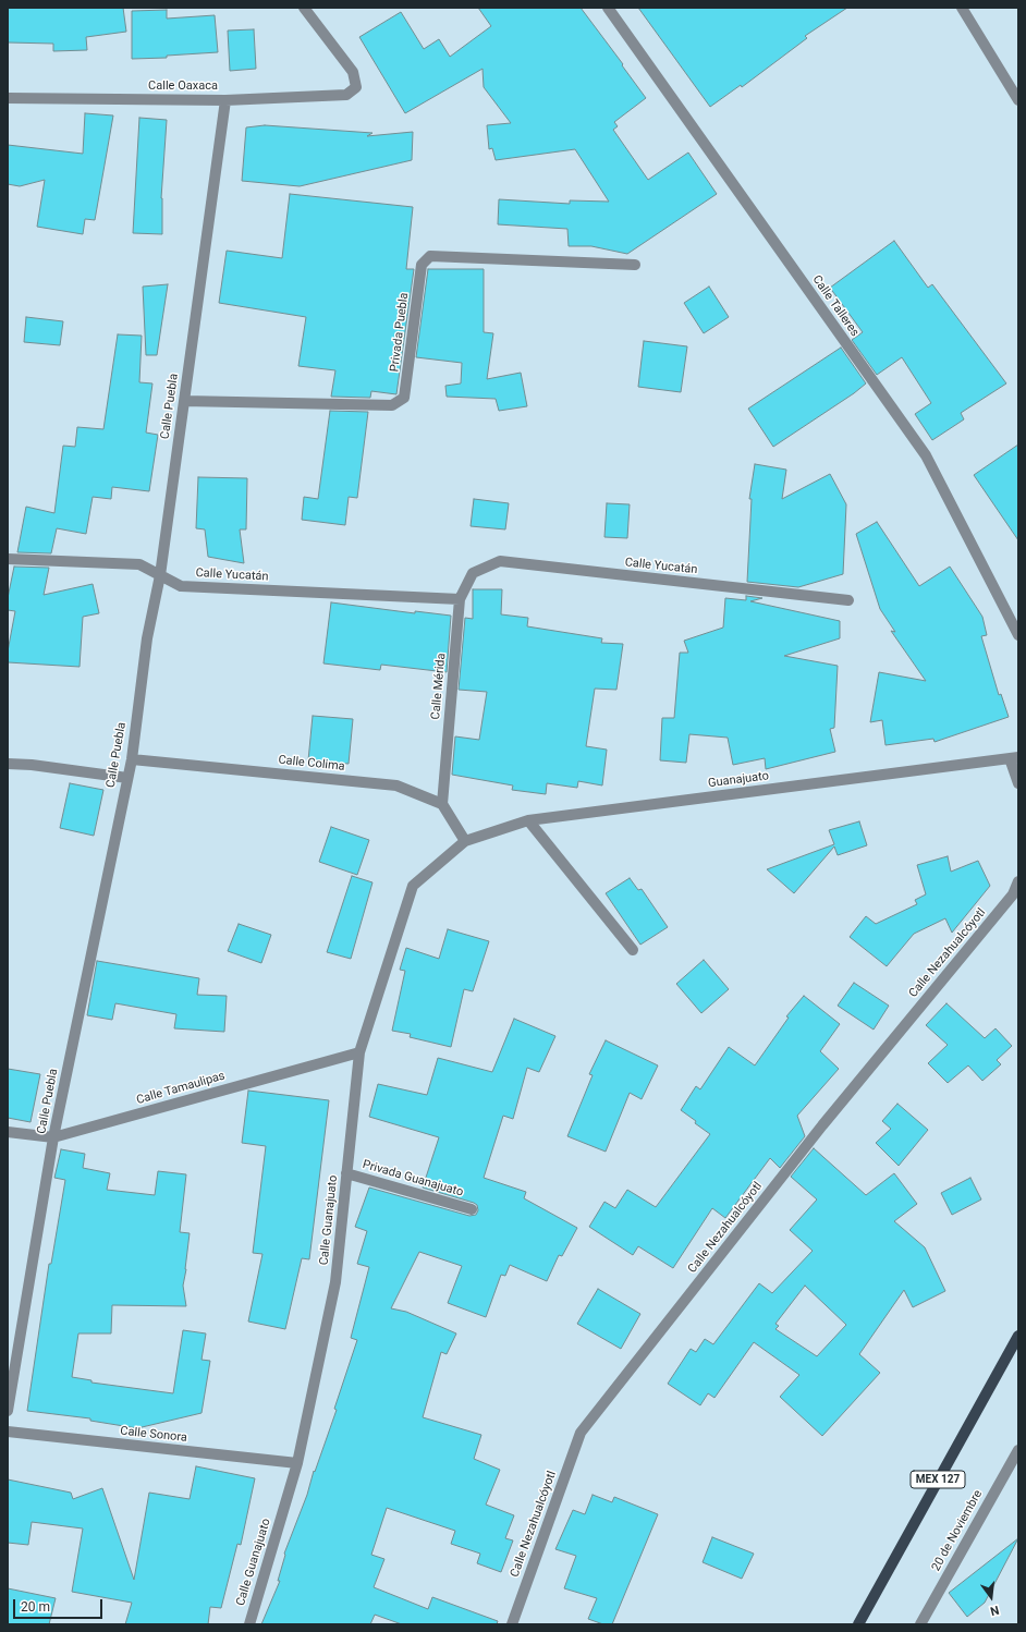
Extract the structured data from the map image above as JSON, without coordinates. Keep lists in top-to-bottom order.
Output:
{
  "streets": {
    "main road": ["MEX 127"],
    "street": [
      "Calle Oaxaca",
      "Calle Talleres",
      "Privada Puebla",
      "Calle Puebla",
      "Calle Yucatán",
      "Calle Mérida",
      "Calle Colima",
      "Guanajuato",
      "Calle Nezahualcóyotl",
      "Calle Tamaulipas",
      "Privada Guanajuato",
      "Calle Guanajuato",
      "Calle Sonora",
      "20 de Noviembre"
    ]
  },
  "crossings": [
    ["Calle Oaxaca", "Calle Puebla"],
    ["Privada Puebla", "Calle Puebla"],
    ["Calle Puebla", "Calle Yucatán"],
    ["Calle Puebla", "Calle Colima"],
    ["Calle Puebla", "Calle Tamaulipas"],
    ["Calle Yucatán", "Calle Mérida"],
    ["Calle Mérida", "Calle Colima"],
    ["Guanajuato", "Calle Guanajuato"],
    ["Calle Tamaulipas", "Calle Guanajuato"],
    ["Privada Guanajuato", "Calle Guanajuato"],
    ["Calle Guanajuato", "Calle Sonora"]
  ],
  "scale_bar": "20 m",
  "north": "bottom"
}
